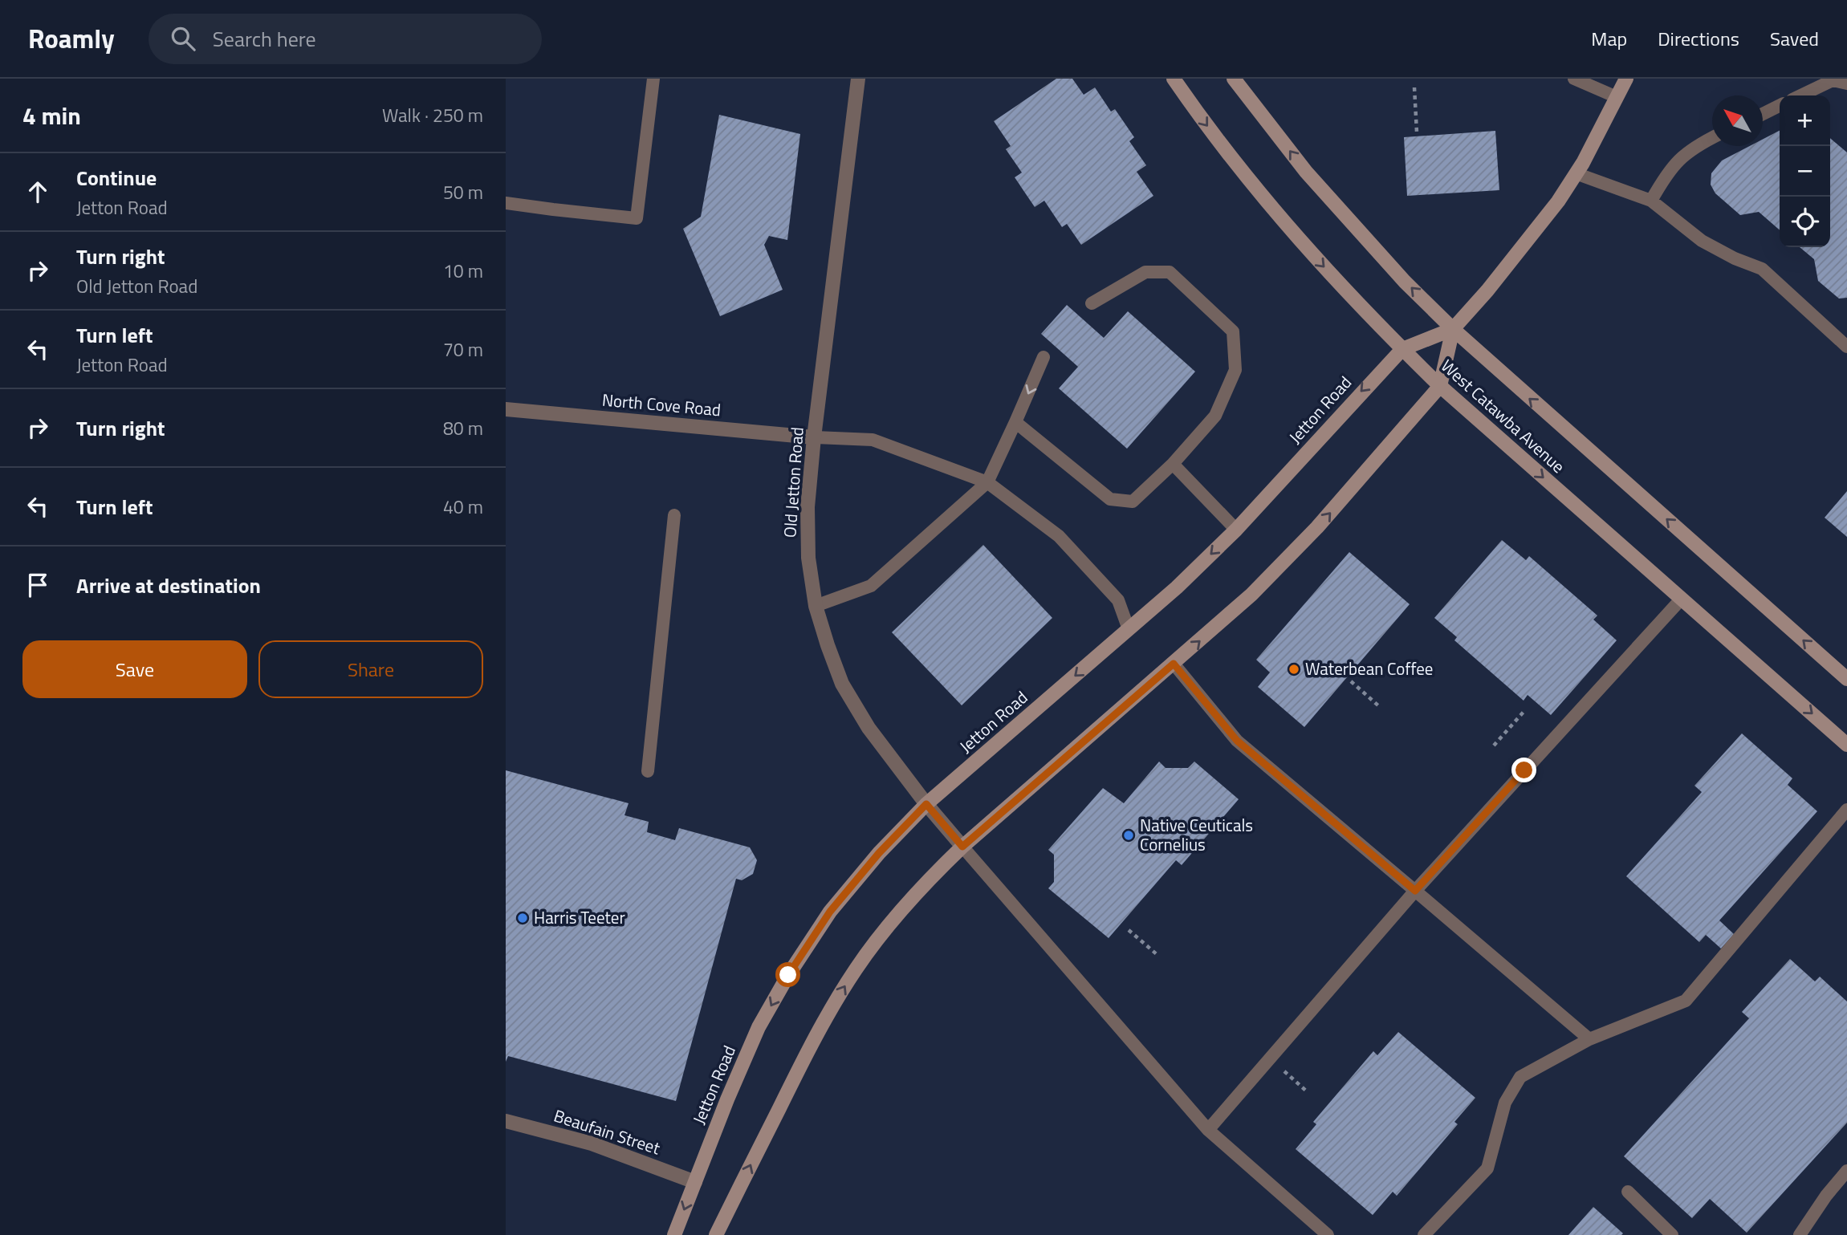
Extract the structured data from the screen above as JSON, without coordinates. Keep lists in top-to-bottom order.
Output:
{
  "streets": {
    "street": [
      "North Cove Road",
      "Jetton Road",
      "West Catawba Avenue",
      "Old Jetton Road",
      "Beaufain Street"
    ]
  },
  "crossings": [
    ["North Cove Road", "Old Jetton Road"],
    ["Jetton Road", "West Catawba Avenue"],
    ["Jetton Road", "Old Jetton Road"],
    ["Jetton Road", "Beaufain Street"]
  ],
  "places": ["Waterbean Coffee", "Native Ceuticals Cornelius", "Harris Teeter"],
  "north": "top left",
  "page": {
    "header": "Roamly",
    "search": "Search here",
    "nav": ["Map", "Directions", "Saved"],
    "heading": ["4 min", "Walk · 250 m"],
    "map_buttons": ["+", "−"],
    "list": [
      ["Continue", "Jetton Road", "50 m"],
      ["Turn right", "Old Jetton Road", "10 m"],
      ["Turn left", "Jetton Road", "70 m"],
      ["Turn right", "80 m"],
      ["Turn left", "40 m"],
      "Arrive at destination"
    ],
    "buttons": ["Save", "Share"]
  }
}
